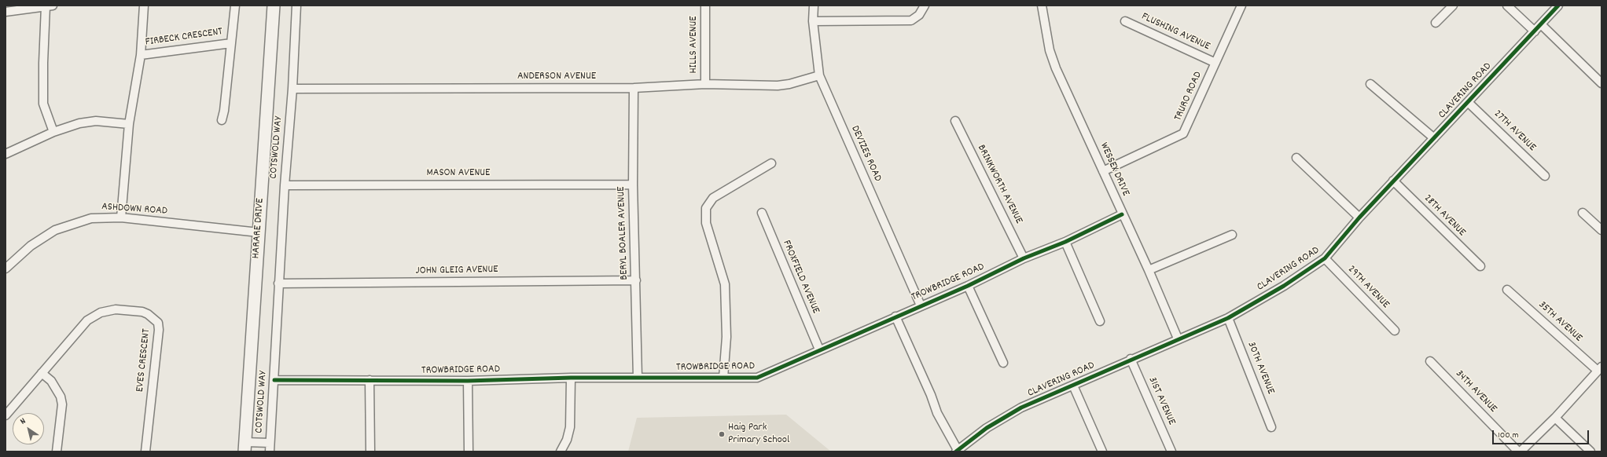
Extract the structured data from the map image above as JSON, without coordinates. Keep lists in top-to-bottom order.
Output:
{
  "streets": {
    "main road": ["HARARE DRIVE"],
    "street": [
      "FLUSHING AVENUE",
      "FIRBECK CRESCENT",
      "HILLS AVENUE",
      "ANDERSON AVENUE",
      "CLAVERING ROAD",
      "TRURO ROAD",
      "27TH AVENUE",
      "COTSWOLD WAY",
      "DEVIZES ROAD",
      "WESSEX DRIVE",
      "MASON AVENUE",
      "BRINKWORTH AVENUE",
      "ASHDOWN ROAD",
      "28TH AVENUE",
      "BERYL BOALER AVENUE",
      "JOHN GLEIG AVENUE",
      "FROXFIELD AVENUE",
      "TROWBRIDGE ROAD",
      "29TH AVENUE",
      "35TH AVENUE",
      "EVES CRESCENT",
      "30TH AVENUE",
      "34TH AVENUE",
      "31ST AVENUE"
    ]
  },
  "crossings": [
    ["FLUSHING AVENUE", "TRURO ROAD"],
    ["HILLS AVENUE", "ANDERSON AVENUE"],
    ["ANDERSON AVENUE", "COTSWOLD WAY"],
    ["ANDERSON AVENUE", "DEVIZES ROAD"],
    ["ANDERSON AVENUE", "BERYL BOALER AVENUE"],
    ["CLAVERING ROAD", "27TH AVENUE"],
    ["CLAVERING ROAD", "WESSEX DRIVE"],
    ["CLAVERING ROAD", "28TH AVENUE"],
    ["CLAVERING ROAD", "29TH AVENUE"],
    ["CLAVERING ROAD", "30TH AVENUE"],
    ["CLAVERING ROAD", "31ST AVENUE"],
    ["TRURO ROAD", "WESSEX DRIVE"],
    ["COTSWOLD WAY", "MASON AVENUE"],
    ["COTSWOLD WAY", "HARARE DRIVE"],
    ["COTSWOLD WAY", "JOHN GLEIG AVENUE"],
    ["COTSWOLD WAY", "TROWBRIDGE ROAD"],
    ["DEVIZES ROAD", "TROWBRIDGE ROAD"],
    ["WESSEX DRIVE", "TROWBRIDGE ROAD"],
    ["MASON AVENUE", "BERYL BOALER AVENUE"],
    ["BRINKWORTH AVENUE", "TROWBRIDGE ROAD"],
    ["ASHDOWN ROAD", "HARARE DRIVE"],
    ["BERYL BOALER AVENUE", "JOHN GLEIG AVENUE"],
    ["BERYL BOALER AVENUE", "TROWBRIDGE ROAD"],
    ["FROXFIELD AVENUE", "TROWBRIDGE ROAD"]
  ],
  "places": ["Haig Park Primary School"],
  "scale_bar": "100 m",
  "north": "top left"
}
